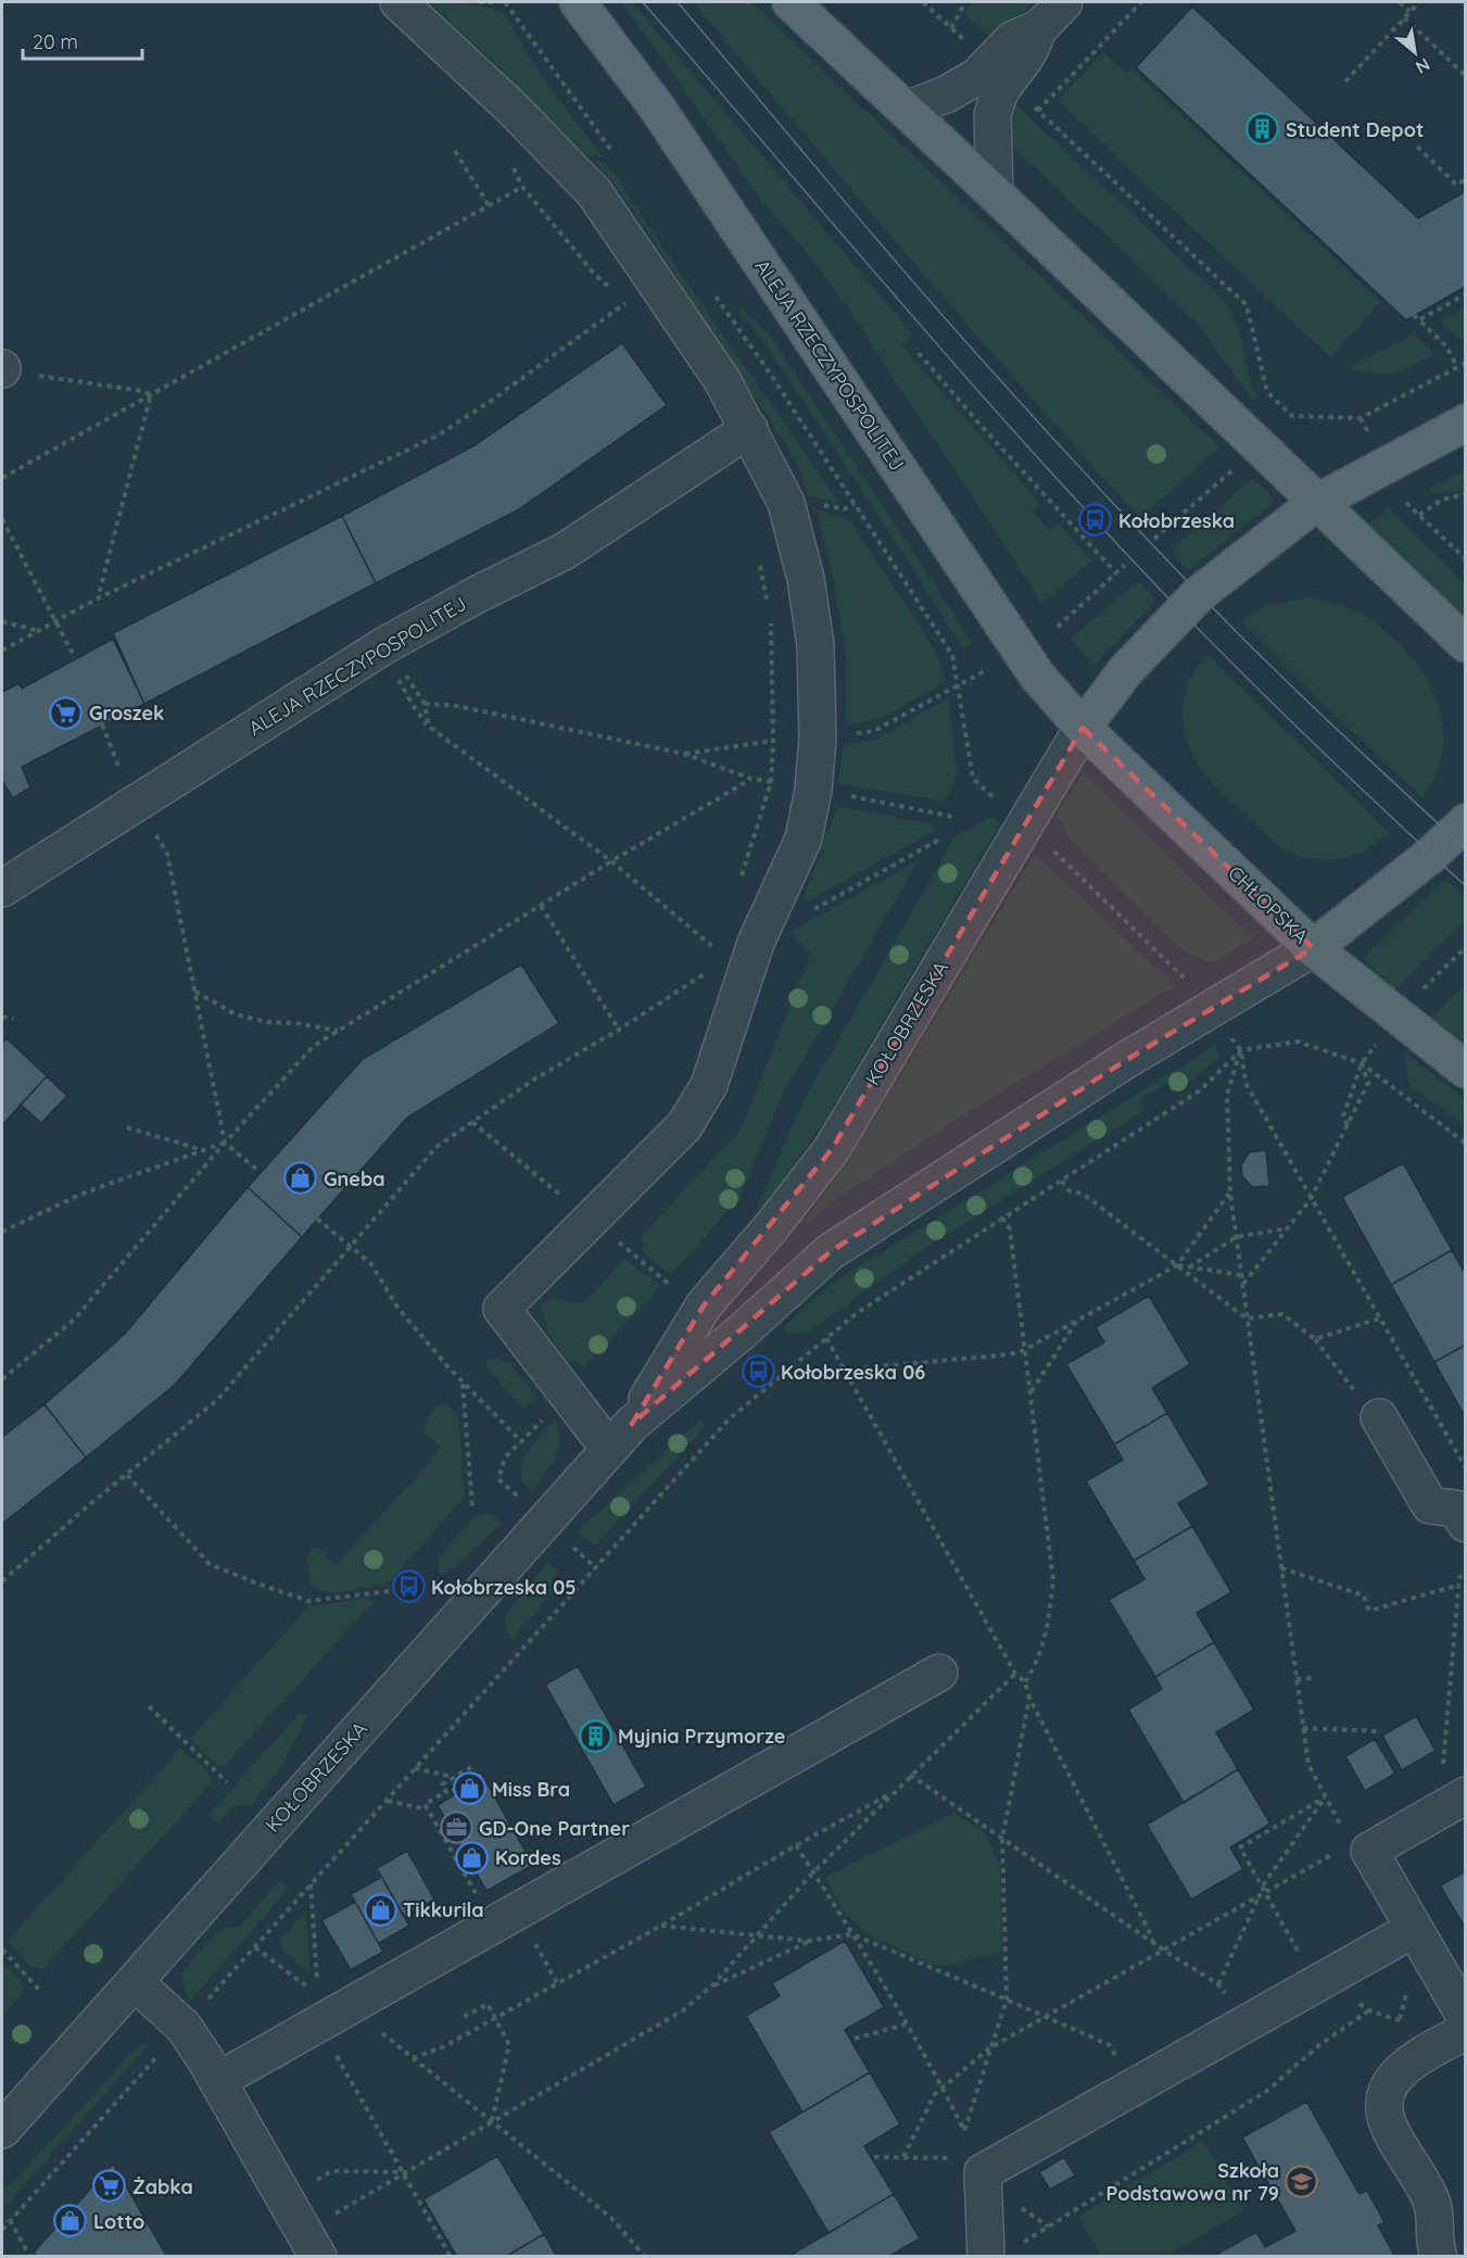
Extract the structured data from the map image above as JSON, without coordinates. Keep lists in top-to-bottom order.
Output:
{
  "streets": {
    "main road": ["ALEJA RZECZYPOSPOLITEJ", "CHŁOPSKA", "KOŁOBRZESKA"]
  },
  "crossings": [
    ["ALEJA RZECZYPOSPOLITEJ", "CHŁOPSKA"],
    ["ALEJA RZECZYPOSPOLITEJ", "KOŁOBRZESKA"],
    ["CHŁOPSKA", "KOŁOBRZESKA"]
  ],
  "places": {
    "building": ["Student Depot", "Myjnia Przymorze"],
    "bus stop": ["Kołobrzeska", "Kołobrzeska 06", "Kołobrzeska 05"],
    "supermarket": ["Groszek", "Żabka"],
    "shop": [
      "Gneba",
      "Miss Bra",
      "Kordes",
      "Tikkurila",
      "Lotto"
    ],
    "office": ["GD-One Partner"],
    "school or university": ["Szkoła Podstawowa nr 79"]
  },
  "scale_bar": "20 m",
  "north": "bottom right"
}
